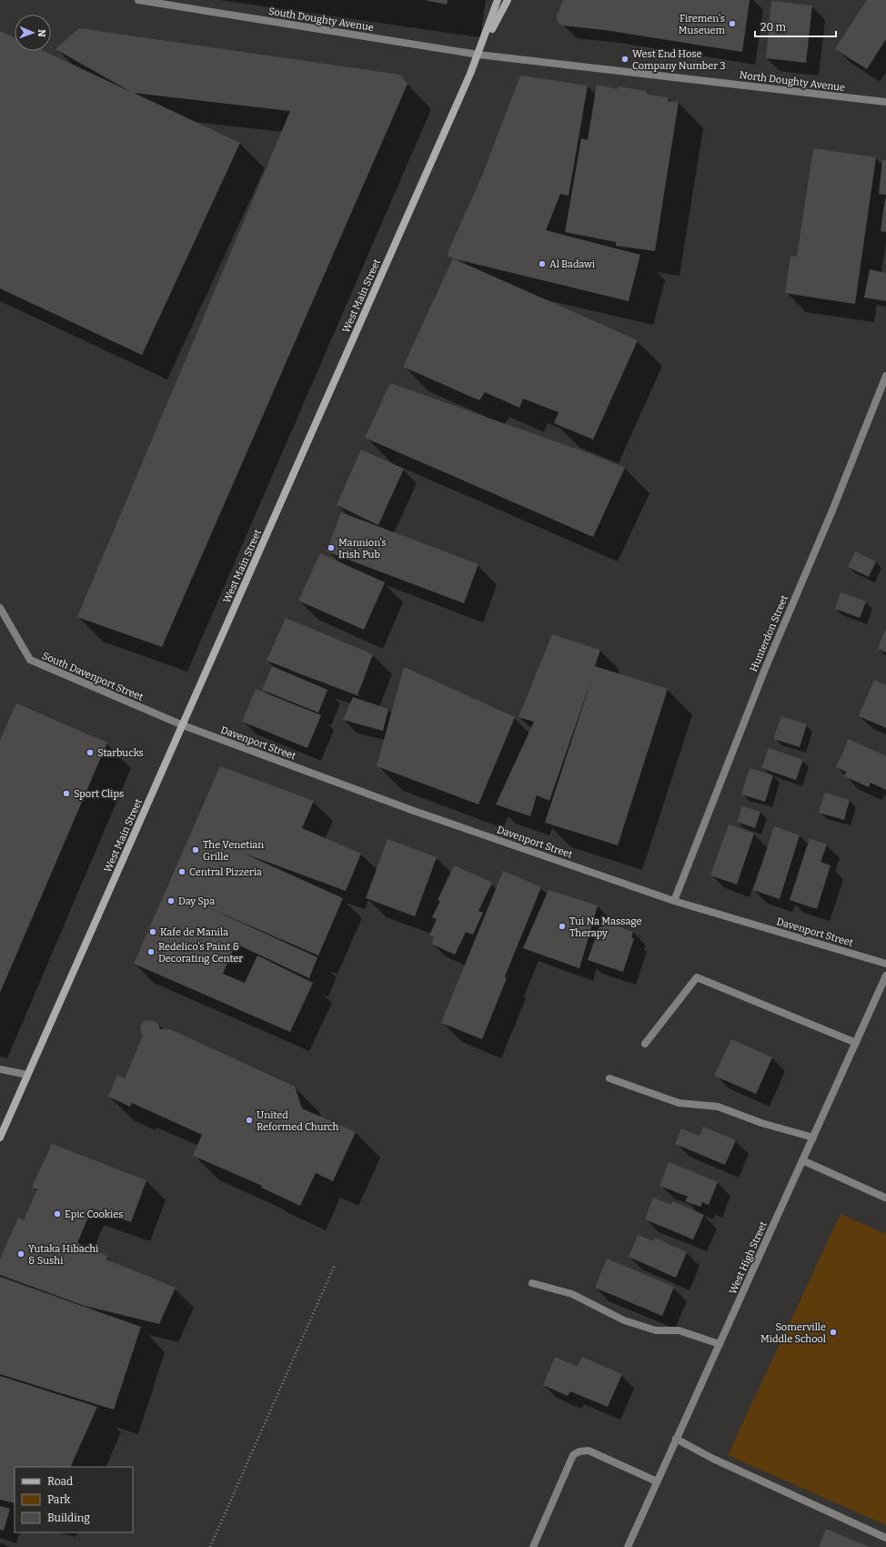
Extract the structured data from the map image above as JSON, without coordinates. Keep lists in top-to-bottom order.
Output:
{
  "streets": {
    "street": [
      "South Doughty Avenue",
      "North Doughty Avenue",
      "West Main Street",
      "Hunterdon Street",
      "South Davenport Street",
      "Davenport Street",
      "West High Street"
    ]
  },
  "crossings": [
    ["South Doughty Avenue", "North Doughty Avenue"],
    ["South Doughty Avenue", "West Main Street"],
    ["North Doughty Avenue", "West Main Street"],
    ["West Main Street", "South Davenport Street"],
    ["West Main Street", "Davenport Street"],
    ["Hunterdon Street", "Davenport Street"],
    ["South Davenport Street", "Davenport Street"]
  ],
  "places": [
    "Firemen's Museuem",
    "West End Hose Company Number 3",
    "Al Badawi",
    "Mannion's Irish Pub",
    "Starbucks",
    "Sport Clips",
    "The Venetian Grille",
    "Central Pizzeria",
    "Day Spa",
    "Tui Na Massage Therapy",
    "Kafe de Manila",
    "Redelico's Paint & Decorating Center",
    "United Reformed Church",
    "Epic Cookies",
    "Yutaka Hibachi & Sushi",
    "Somerville Middle School"
  ],
  "legend": ["Road", "Park", "Building"],
  "scale_bar": "20 m",
  "north": "right"
}
